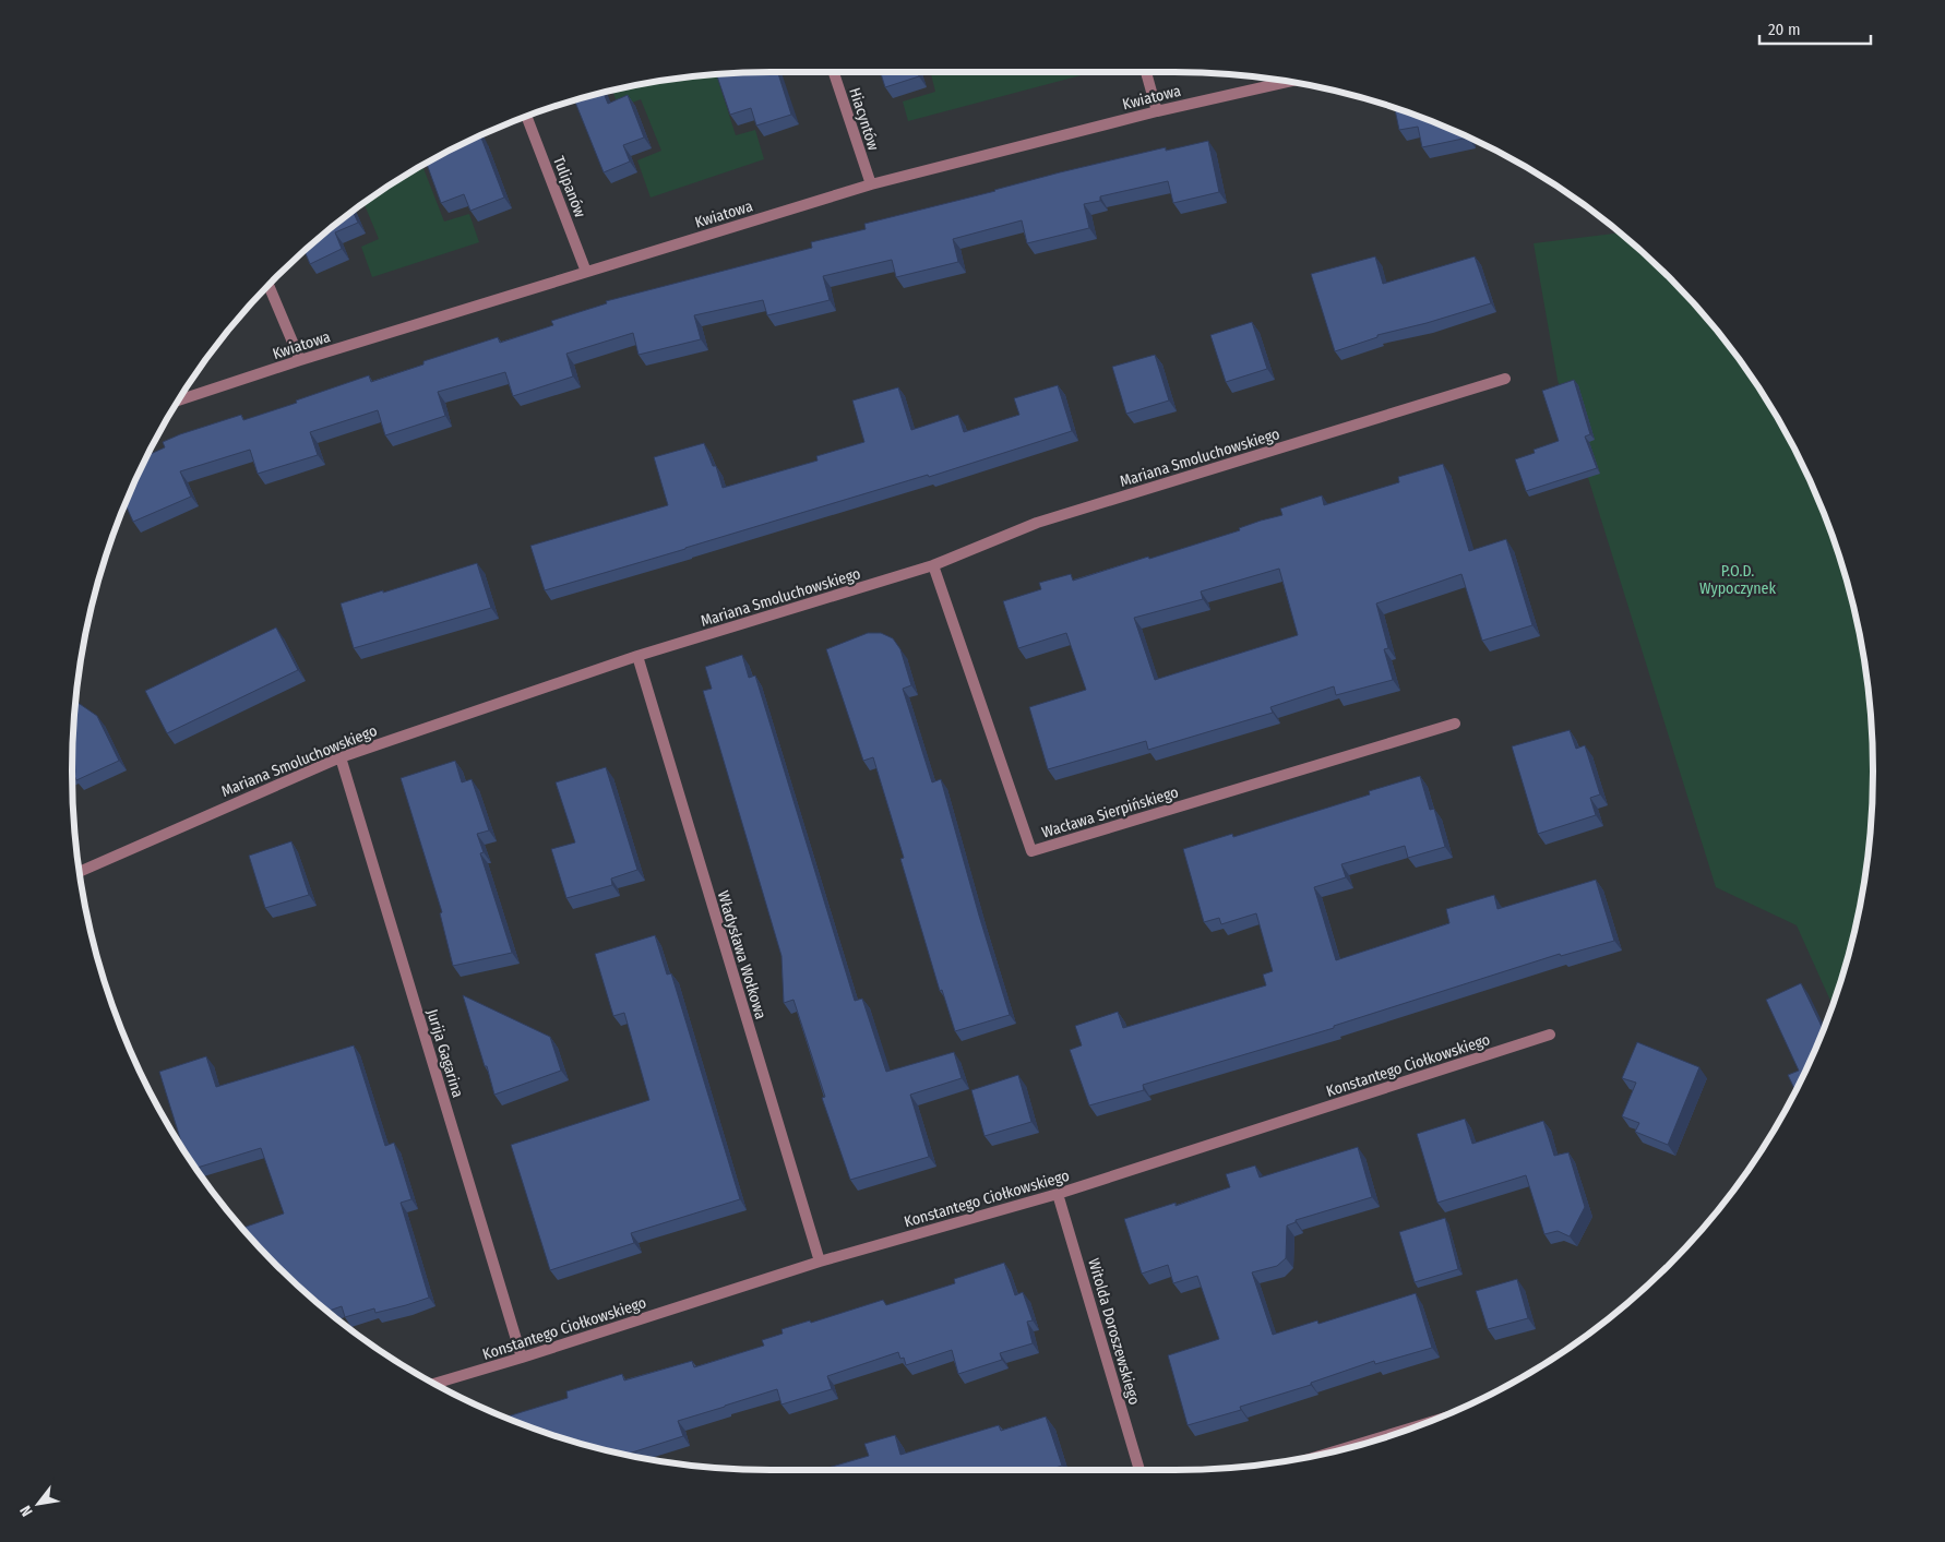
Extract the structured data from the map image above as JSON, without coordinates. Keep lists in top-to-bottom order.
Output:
{
  "streets": {
    "street": [
      "Kwiatowa",
      "Hiacyntów",
      "Tulipanów",
      "Mariana Smoluchowskiego",
      "Wacława Sierpińskiego",
      "Władysława Wołkowa",
      "Jurija Gagarina",
      "Konstantego Ciołkowskiego",
      "Witolda Doroszewskiego"
    ]
  },
  "crossings": [
    ["Kwiatowa", "Hiacyntów"],
    ["Kwiatowa", "Tulipanów"],
    ["Mariana Smoluchowskiego", "Wacława Sierpińskiego"],
    ["Mariana Smoluchowskiego", "Władysława Wołkowa"],
    ["Mariana Smoluchowskiego", "Jurija Gagarina"],
    ["Władysława Wołkowa", "Konstantego Ciołkowskiego"],
    ["Jurija Gagarina", "Konstantego Ciołkowskiego"],
    ["Konstantego Ciołkowskiego", "Witolda Doroszewskiego"]
  ],
  "parks": ["P.O.D. Wypoczynek"],
  "scale_bar": "20 m",
  "north": "bottom left"
}
